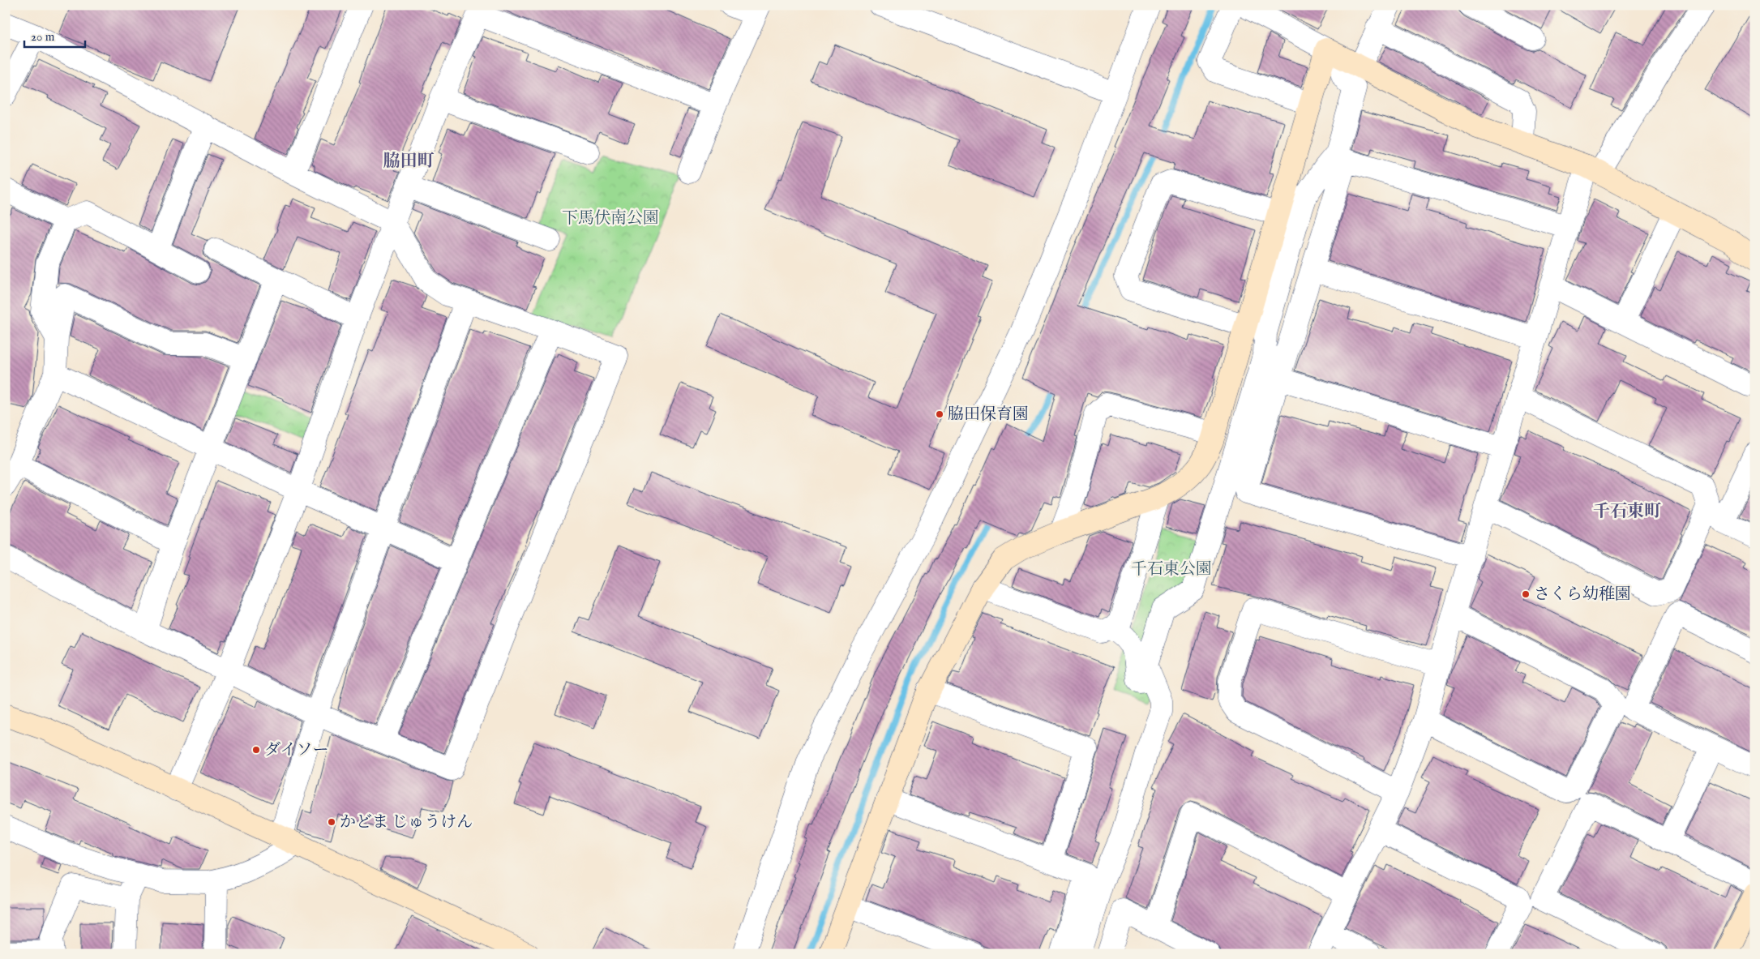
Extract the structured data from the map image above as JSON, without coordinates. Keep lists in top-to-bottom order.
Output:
{
  "districts": ["脇田町", "千石東町"],
  "parks": ["下馬伏南公園", "千石東公園"],
  "places": [
    "脇田保育園",
    "さくら幼稚園",
    "ダイソー",
    "かどま じゅうけん"
  ],
  "scale_bar": "20 m"
}
